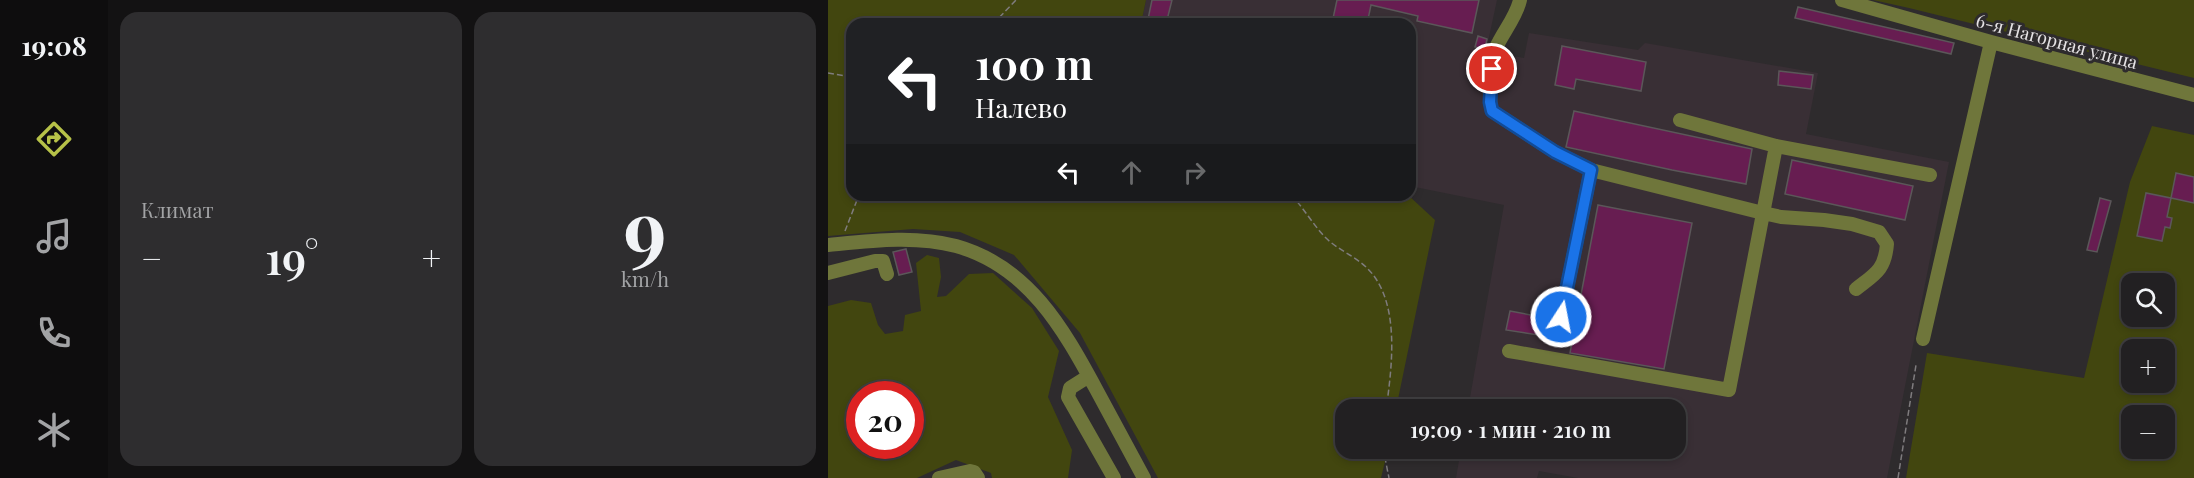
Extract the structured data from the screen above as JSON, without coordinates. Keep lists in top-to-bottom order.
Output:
{
  "streets": {
    "street": ["6-я Нагорная улица"]
  },
  "page": {
    "tabs": "19:08",
    "tile": [
      "Климат",
      ["9", "km/h"]
    ],
    "turn": ["100 m", "Налево"],
    "heat": ["−", "19°", "+"],
    "map_buttons": ["+", "−"],
    "limit": "20",
    "trip": "19:09 · 1 мин · 210 m"
  }
}
